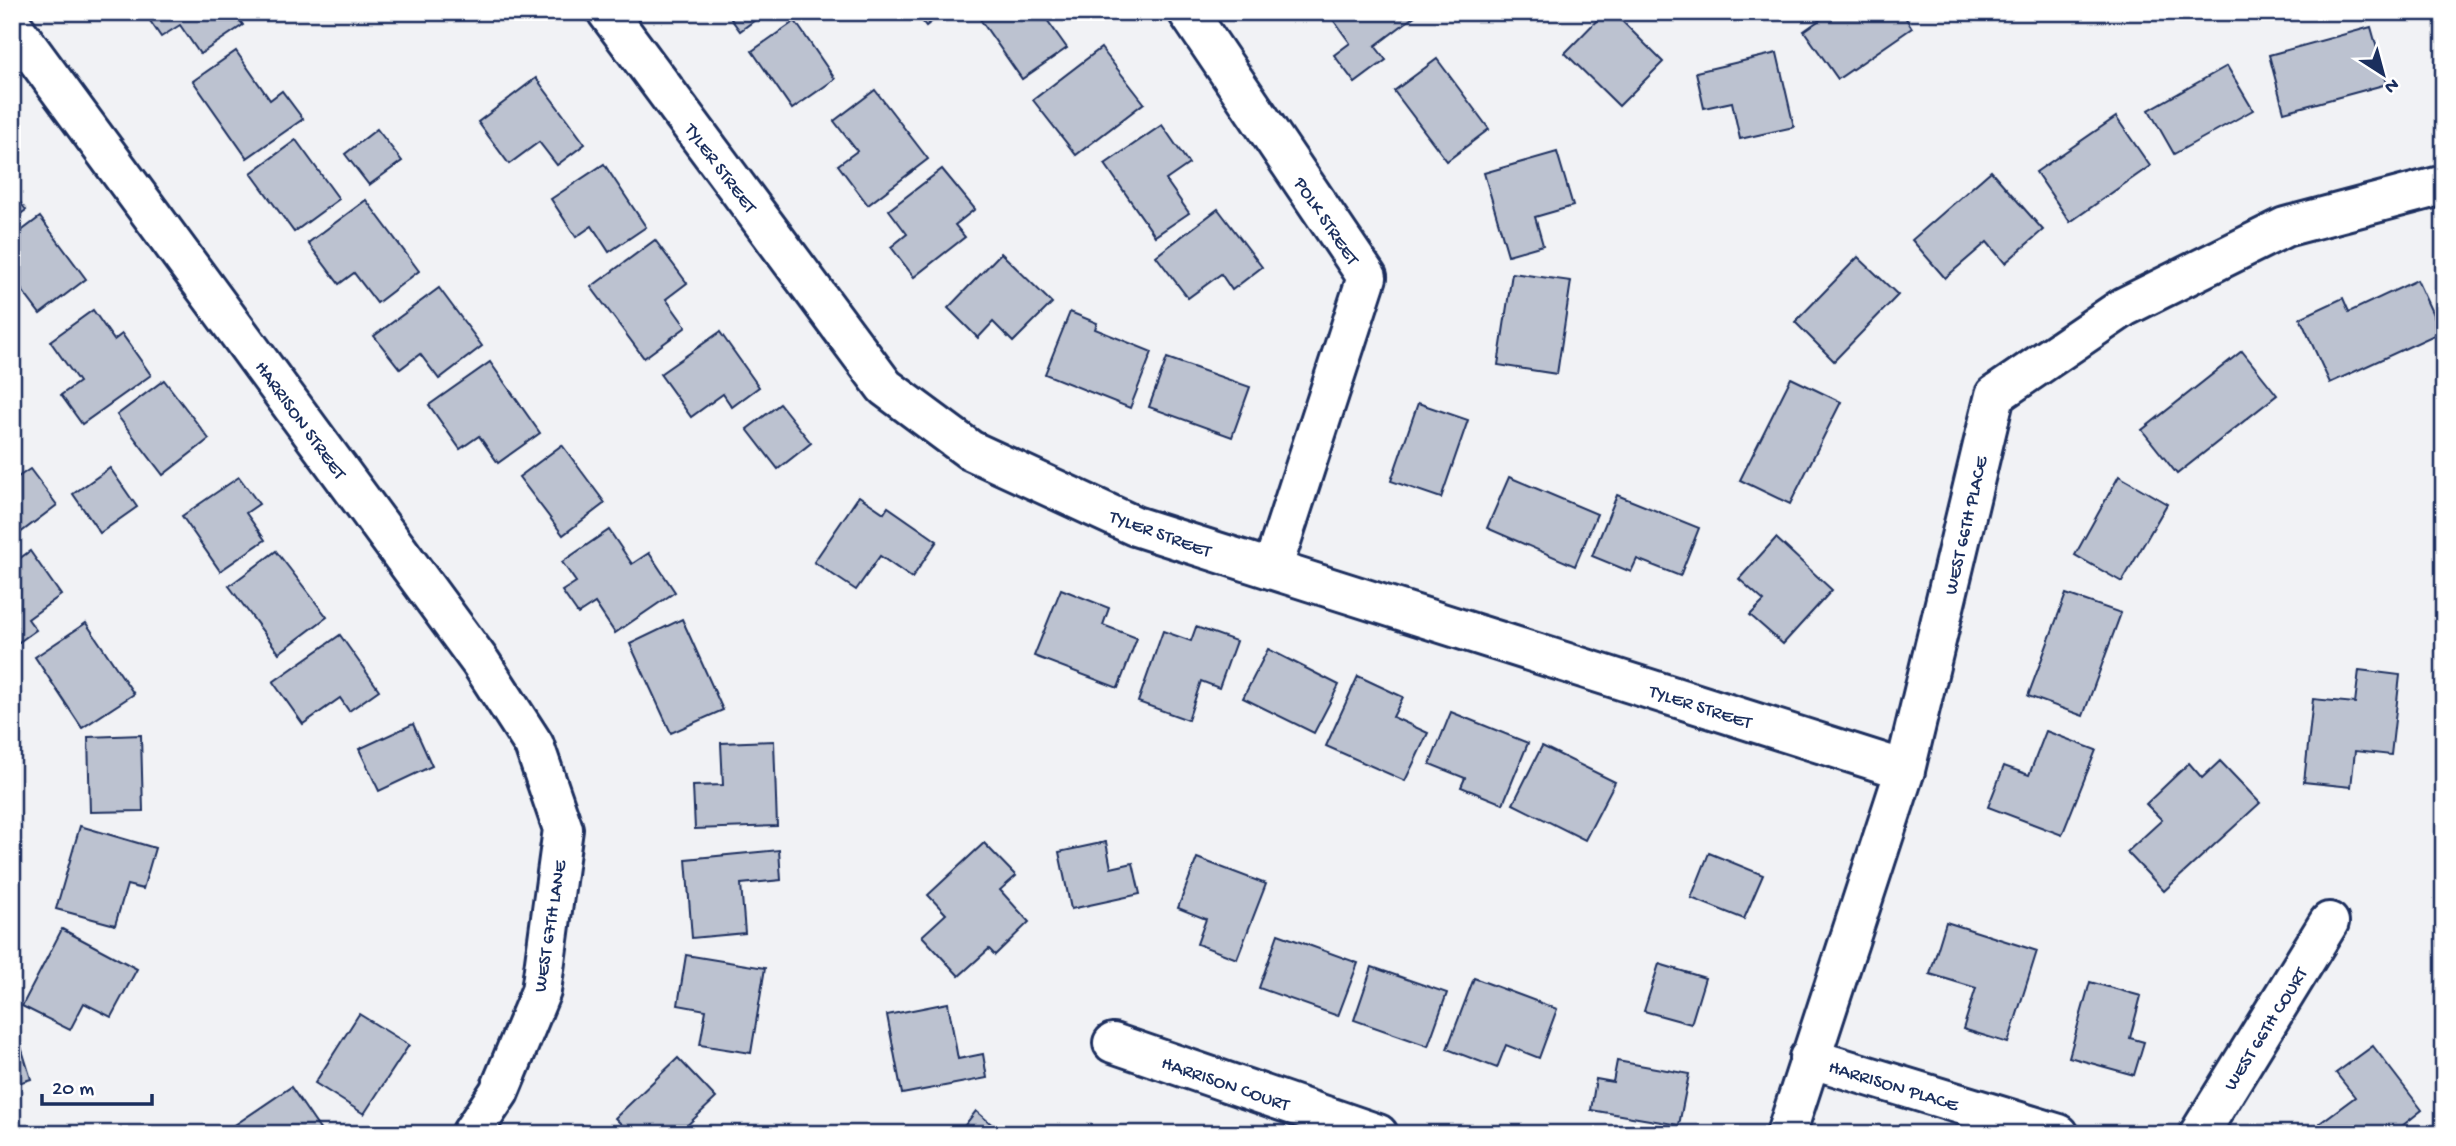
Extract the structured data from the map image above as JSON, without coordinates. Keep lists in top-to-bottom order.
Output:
{
  "streets": {
    "street": [
      "TYLER STREET",
      "POLK STREET",
      "HARRISON STREET",
      "WEST 66TH PLACE",
      "WEST 67TH LANE",
      "WEST 66TH COURT",
      "HARRISON COURT",
      "HARRISON PLACE"
    ]
  },
  "crossings": [
    ["TYLER STREET", "POLK STREET"],
    ["TYLER STREET", "WEST 66TH PLACE"],
    ["HARRISON STREET", "WEST 67TH LANE"],
    ["WEST 66TH PLACE", "HARRISON PLACE"]
  ],
  "scale_bar": "20 m",
  "north": "bottom right"
}
